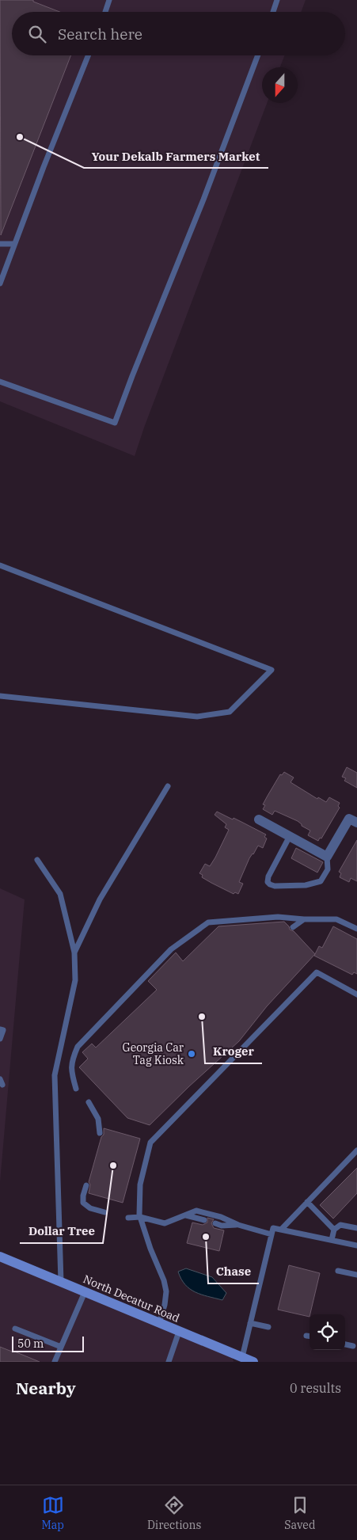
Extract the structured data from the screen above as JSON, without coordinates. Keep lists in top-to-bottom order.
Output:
{
  "streets": {
    "main road": ["North Decatur Road"]
  },
  "places": [
    "Your Dekalb Farmers Market",
    "Kroger",
    "Georgia Car Tag Kiosk",
    "Dollar Tree",
    "Chase"
  ],
  "scale_bar": "50 m",
  "north": "bottom",
  "page": {
    "search": "Search here",
    "scale": "50 m",
    "heading": ["Nearby", "0 results"],
    "nav": ["Map", "Directions", "Saved"]
  }
}
